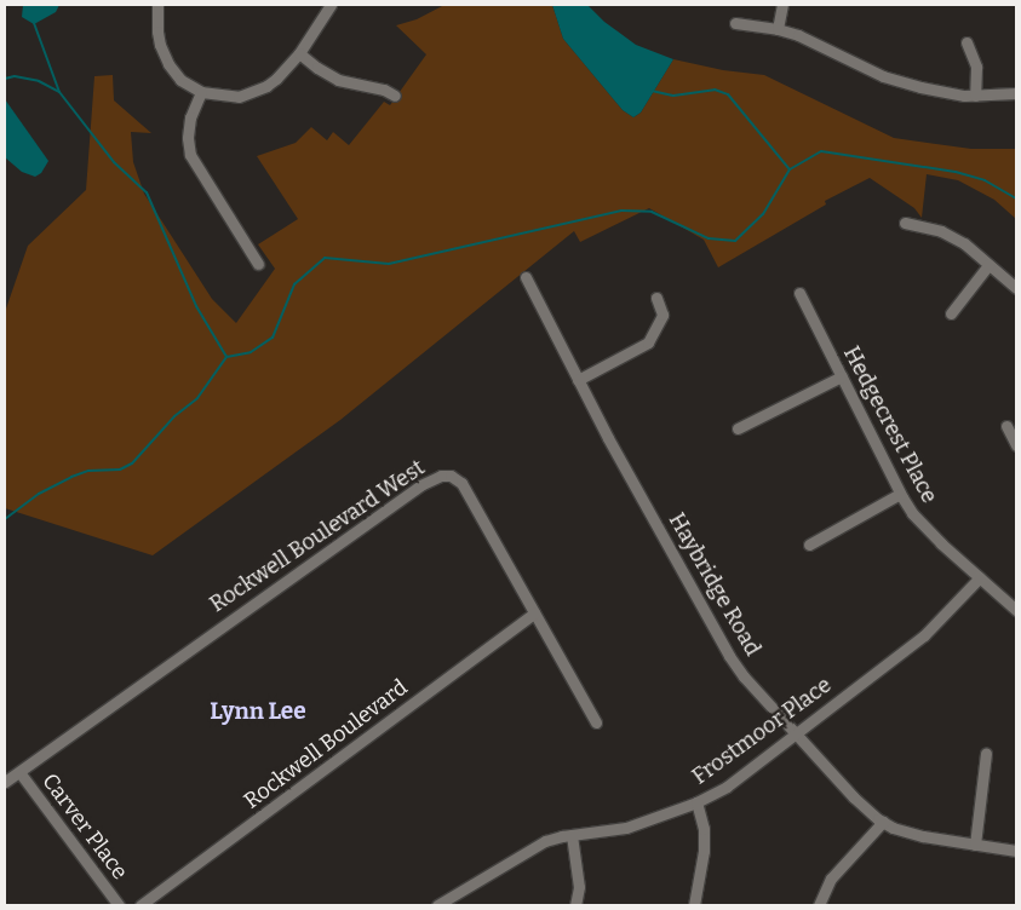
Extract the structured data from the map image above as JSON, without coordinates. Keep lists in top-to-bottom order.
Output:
{
  "streets": {
    "street": [
      "Hedgecrest Place",
      "Rockwell Boulevard West",
      "Haybridge Road",
      "Frostmoor Place",
      "Rockwell Boulevard",
      "Carver Place"
    ]
  },
  "crossings": [
    ["Hedgecrest Place", "Frostmoor Place"],
    ["Rockwell Boulevard West", "Rockwell Boulevard"],
    ["Rockwell Boulevard West", "Carver Place"],
    ["Haybridge Road", "Frostmoor Place"]
  ],
  "districts": ["Lynn Lee"]
}
